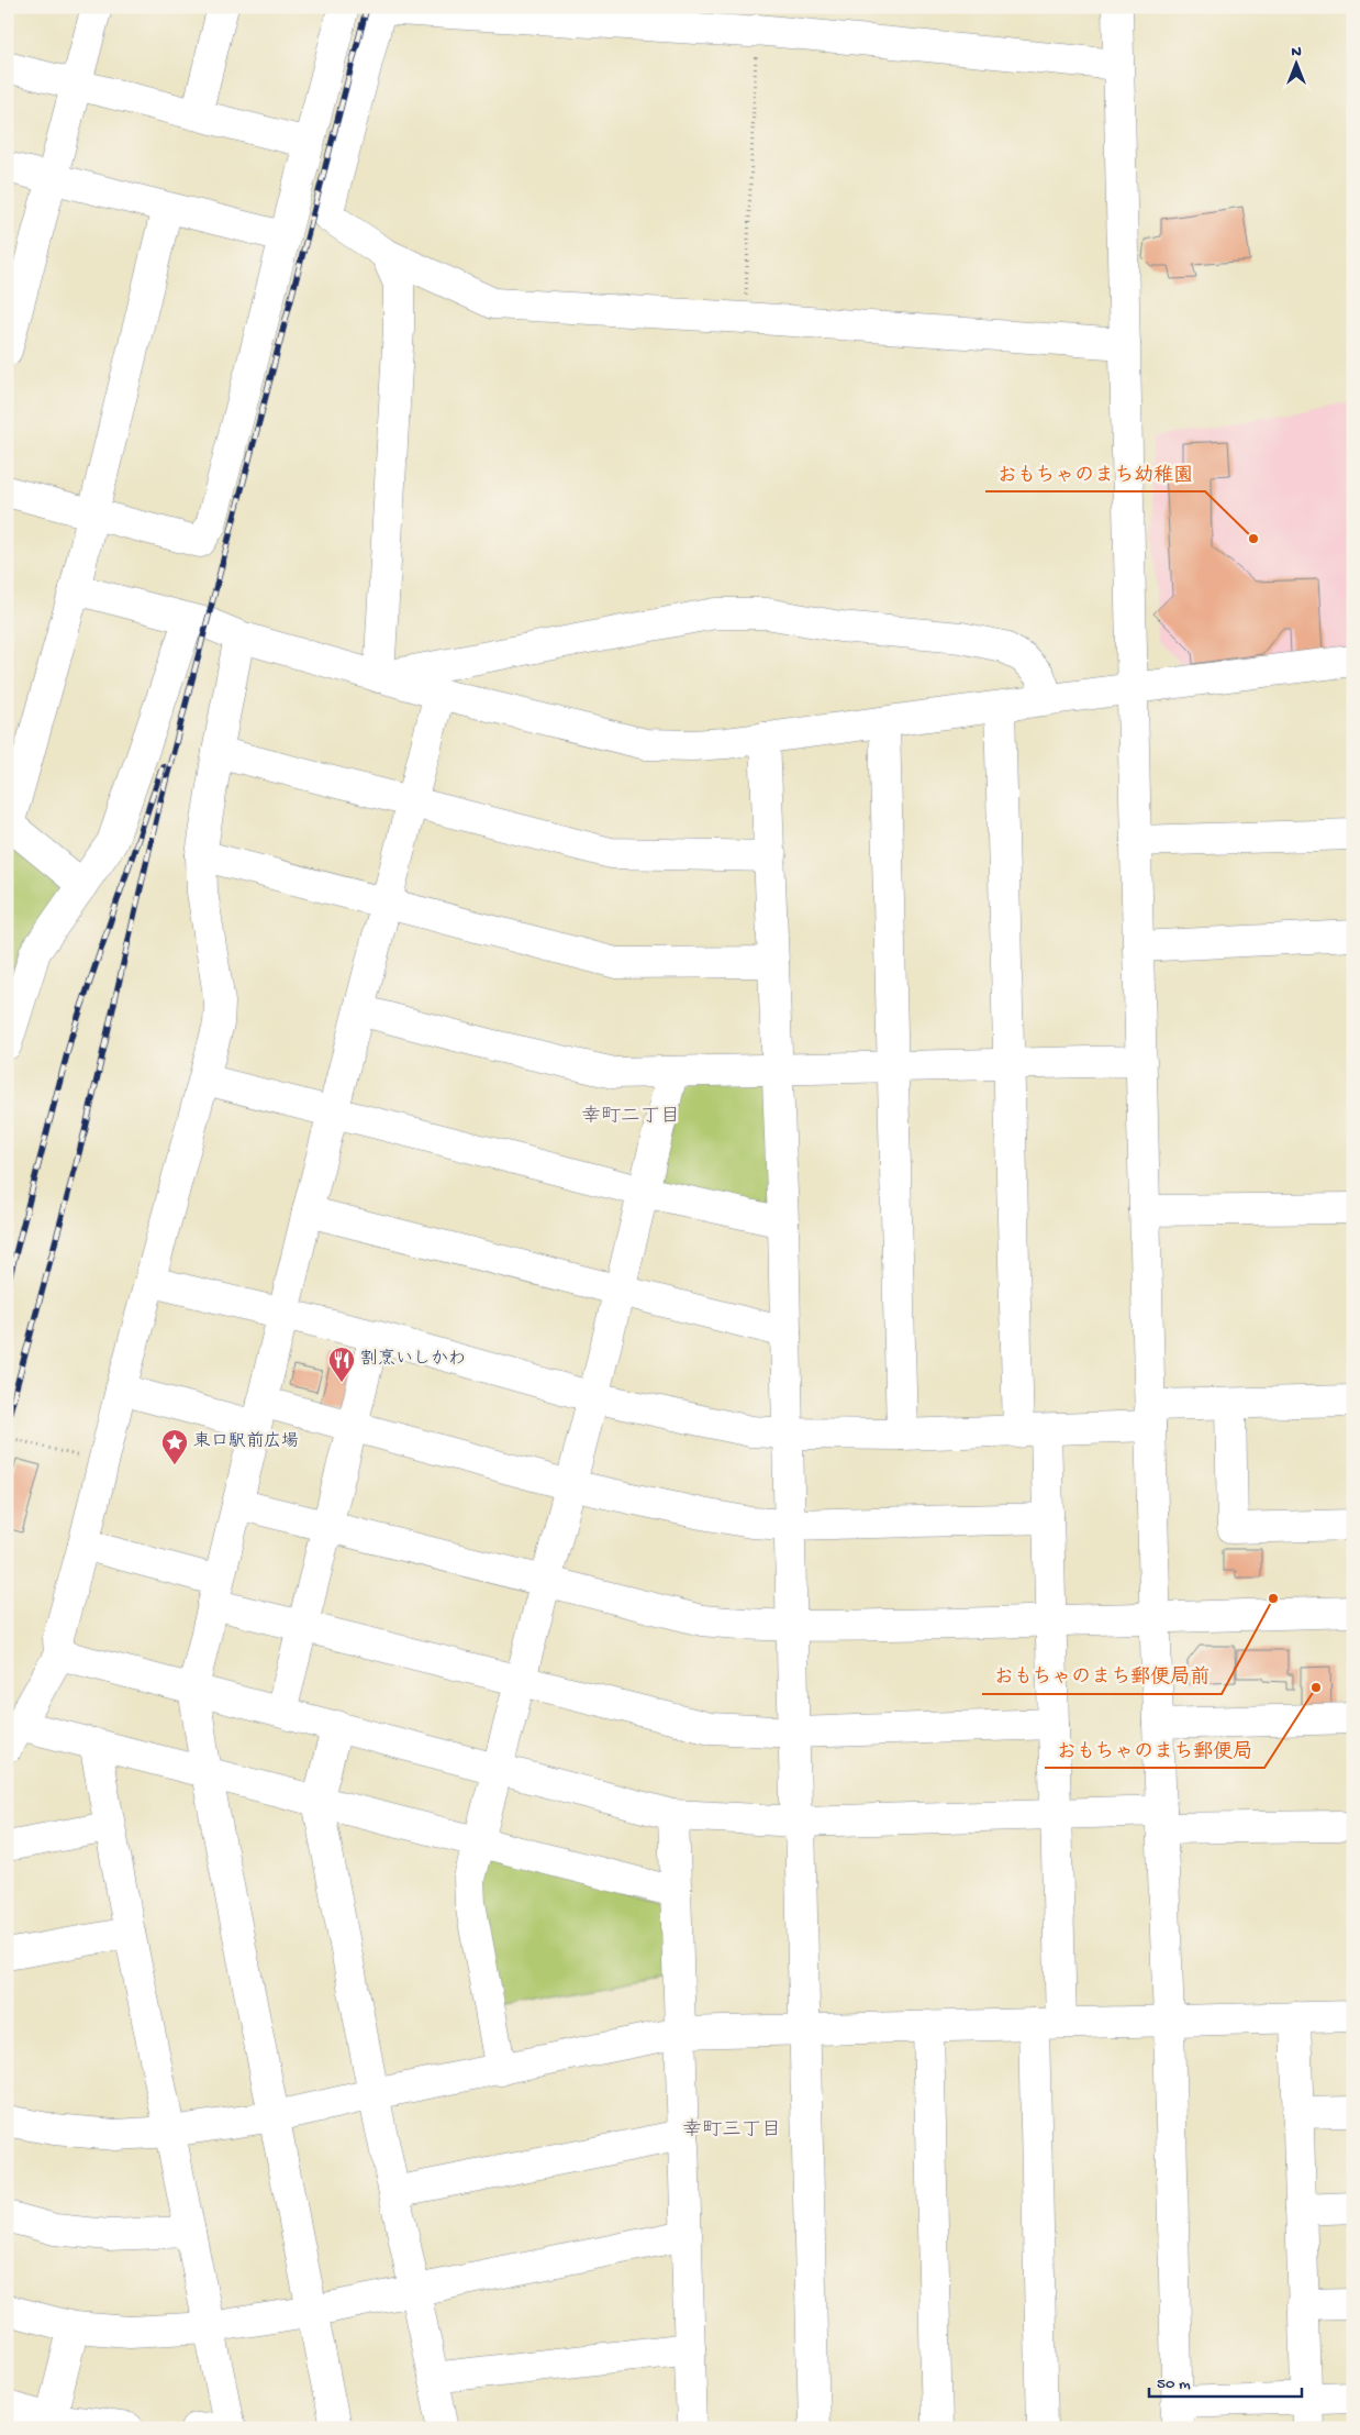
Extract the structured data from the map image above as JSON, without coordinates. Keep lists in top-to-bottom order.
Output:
{
  "districts": ["幸町二丁目", "幸町三丁目"],
  "places": {
    "other": ["おもちゃのまち幼稚園", "おもちゃのまち郵便局前", "おもちゃのまち郵便局"],
    "restaurant": ["割烹いしかわ"],
    "place": ["東口駅前広場"]
  },
  "scale_bar": "50 m",
  "north": "top"
}
